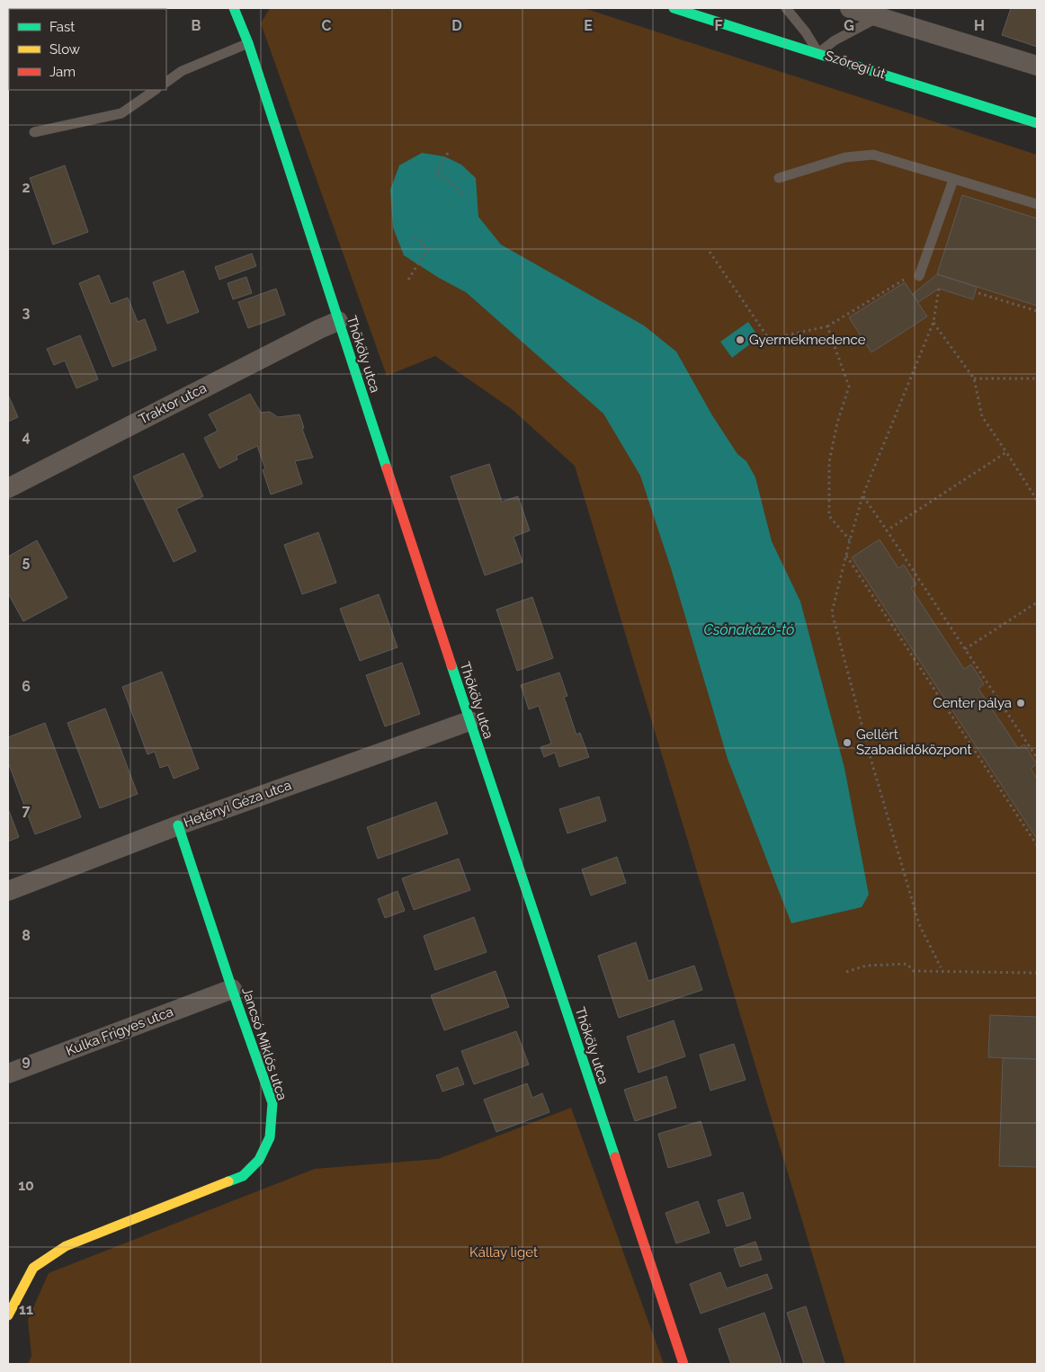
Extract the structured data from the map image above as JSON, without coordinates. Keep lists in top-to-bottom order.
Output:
{
  "streets": {
    "street": [
      "Szőregi út",
      "Thököly utca",
      "Traktor utca",
      "Hetényi Géza utca",
      "Kulka Frigyes utca",
      "Jancsó Miklós utca"
    ]
  },
  "crossings": [
    ["Thököly utca", "Traktor utca"],
    ["Thököly utca", "Hetényi Géza utca"],
    ["Hetényi Géza utca", "Jancsó Miklós utca"],
    ["Kulka Frigyes utca", "Jancsó Miklós utca"]
  ],
  "water": ["Csónakázó-tó"],
  "parks": ["Kállay liget"],
  "places": ["Gyermekmedence", "Center pálya", "Gellért Szabadidőközpont"],
  "legend": ["Fast", "Slow", "Jam"],
  "grid": {
    "columns": [
      "B",
      "C",
      "D",
      "E",
      "F",
      "G",
      "H"
    ],
    "rows": [
      "2",
      "3",
      "4",
      "5",
      "6",
      "7",
      "8",
      "9",
      "10",
      "11"
    ]
  }
}
